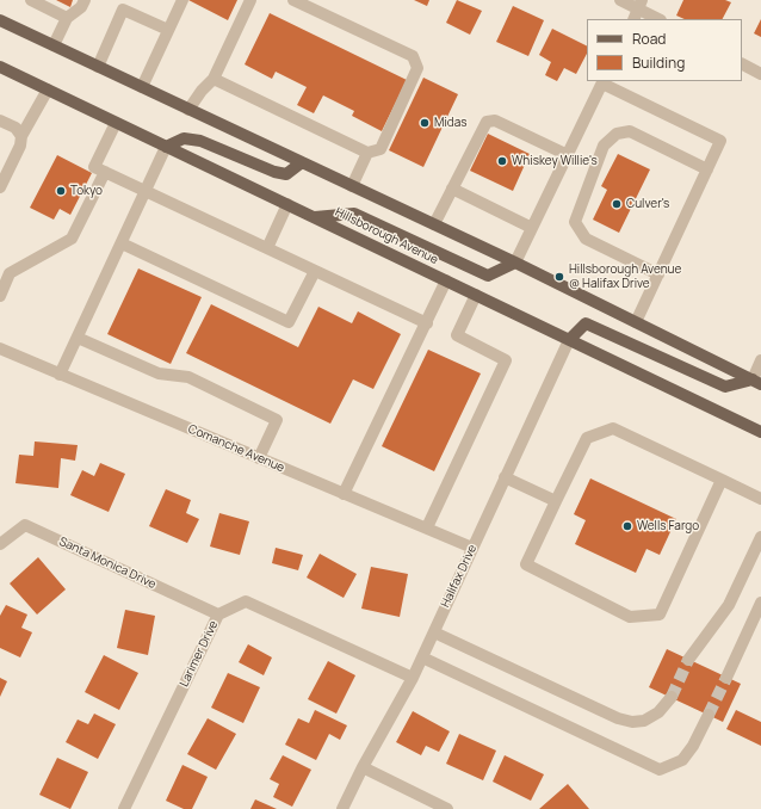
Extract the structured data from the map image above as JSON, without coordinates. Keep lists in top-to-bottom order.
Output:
{
  "streets": {
    "main road": ["Hillsborough Avenue"],
    "street": [
      "Comanche Avenue",
      "Santa Monica Drive",
      "Halifax Drive",
      "Larimer Drive"
    ]
  },
  "crossings": [
    ["Hillsborough Avenue", "Halifax Drive"],
    ["Comanche Avenue", "Halifax Drive"],
    ["Santa Monica Drive", "Larimer Drive"],
    ["Halifax Drive", "Larimer Drive"]
  ],
  "places": [
    "Midas",
    "Whiskey Willie's",
    "Tokyo",
    "Culver's",
    "Hillsborough Avenue @ Halifax Drive",
    "Wells Fargo"
  ],
  "legend": ["Road", "Building"]
}
